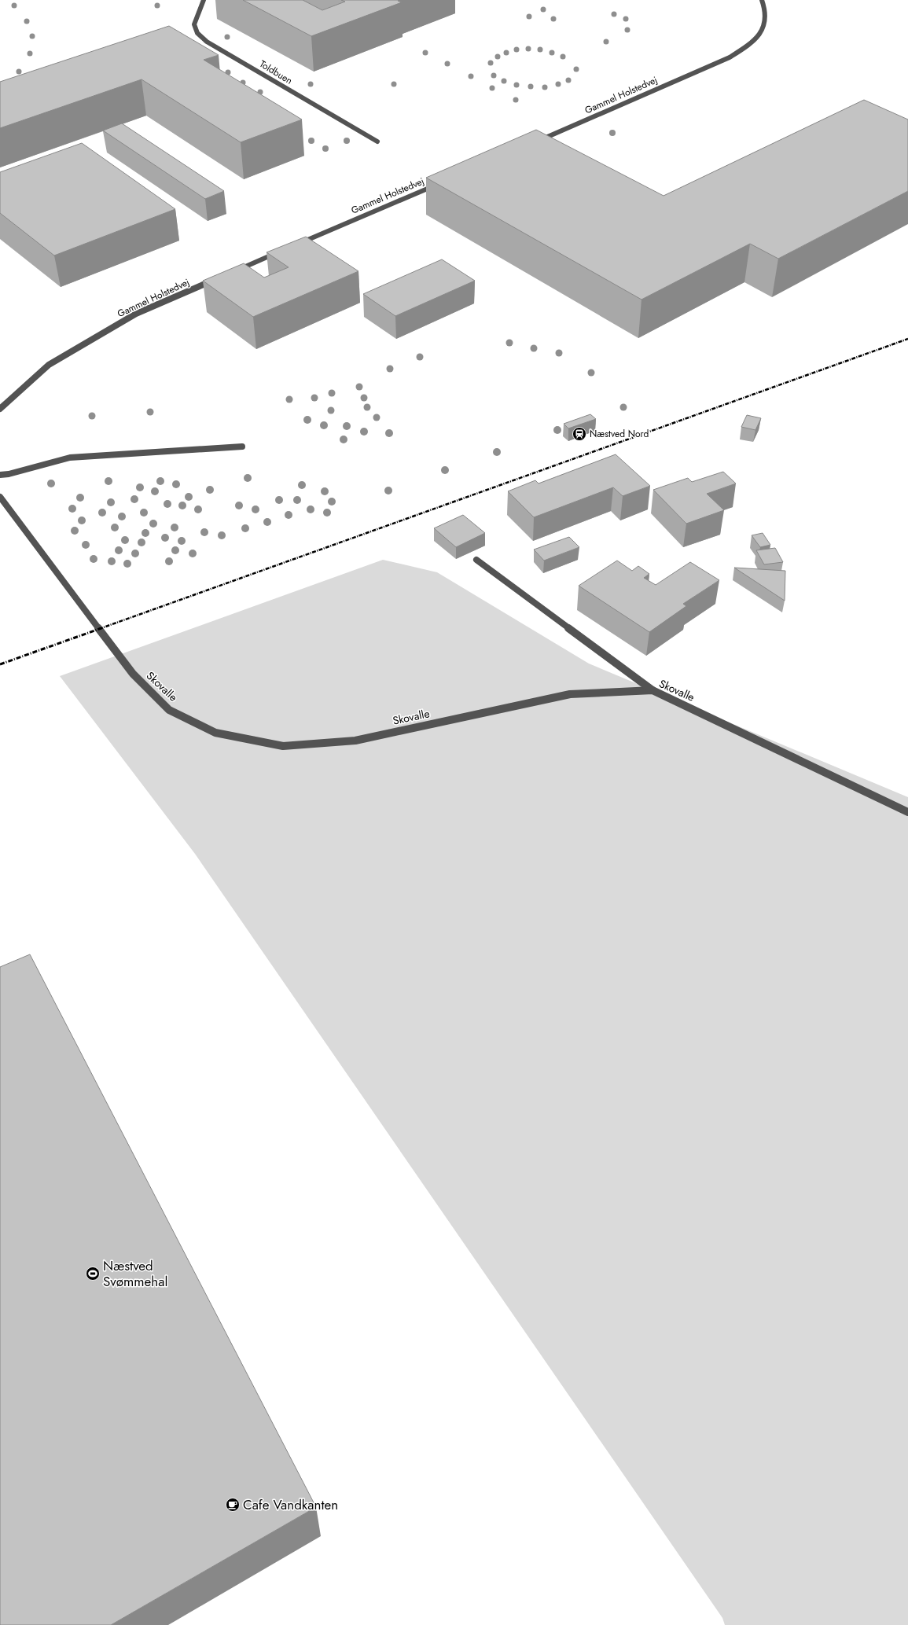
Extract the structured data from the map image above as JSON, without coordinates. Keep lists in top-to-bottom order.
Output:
{
  "streets": {
    "street": ["Toldbuen", "Gammel Holstedvej", "Skovalle"]
  },
  "places": {
    "station": ["Næstved Nord"],
    "sports": ["Næstved Svømmehal"],
    "cafe": ["Cafe Vandkanten"]
  }
}
